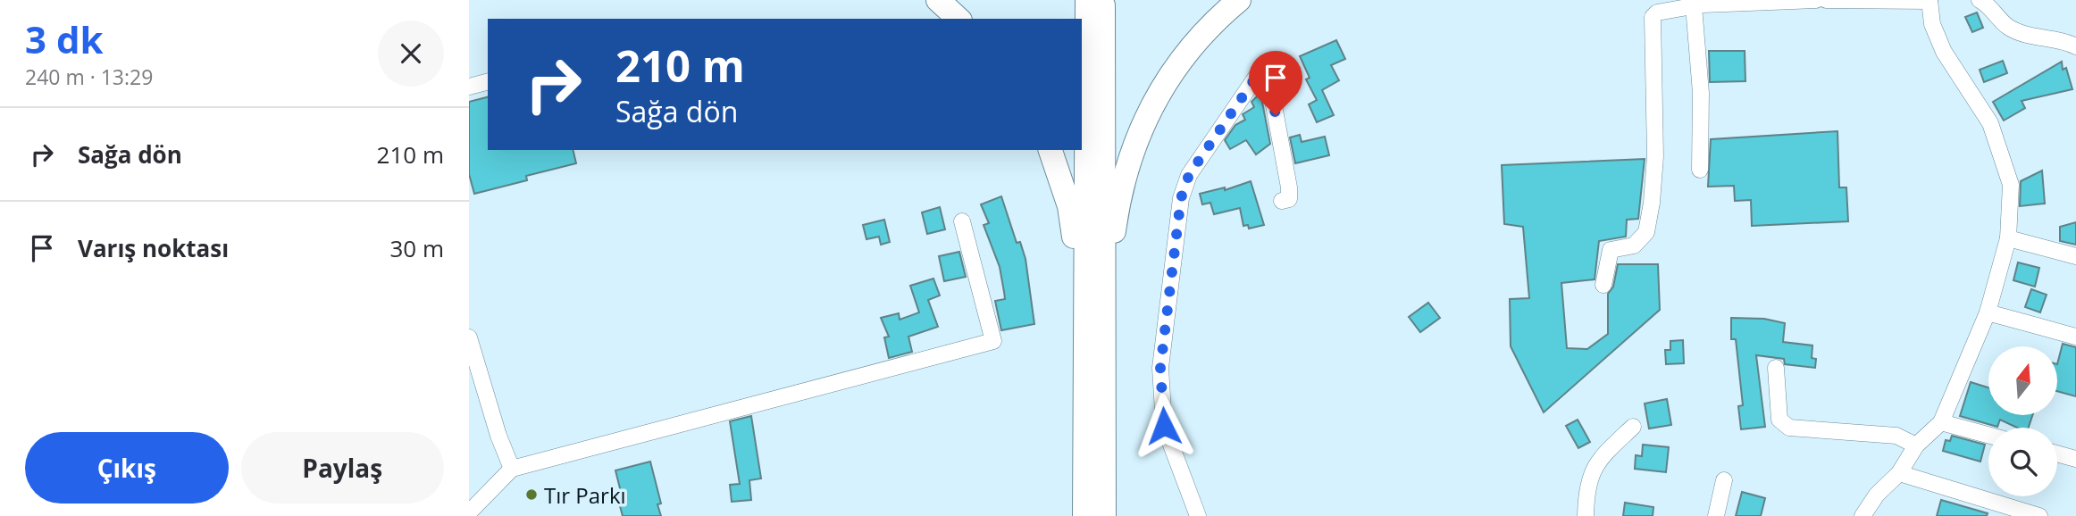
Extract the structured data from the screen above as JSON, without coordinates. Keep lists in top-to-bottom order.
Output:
{
  "places": ["Tır Parkı"],
  "north": "top",
  "page": {
    "heading": ["3 dk", "240 m · 13:29"],
    "turn": ["210 m", "Sağa dön"],
    "list": [
      {
        "name": "Sağa dön",
        "value": "210 m"
      },
      {
        "name": "Varış noktası",
        "value": "30 m"
      }
    ],
    "buttons": ["Çıkış", "Paylaş"]
  }
}
